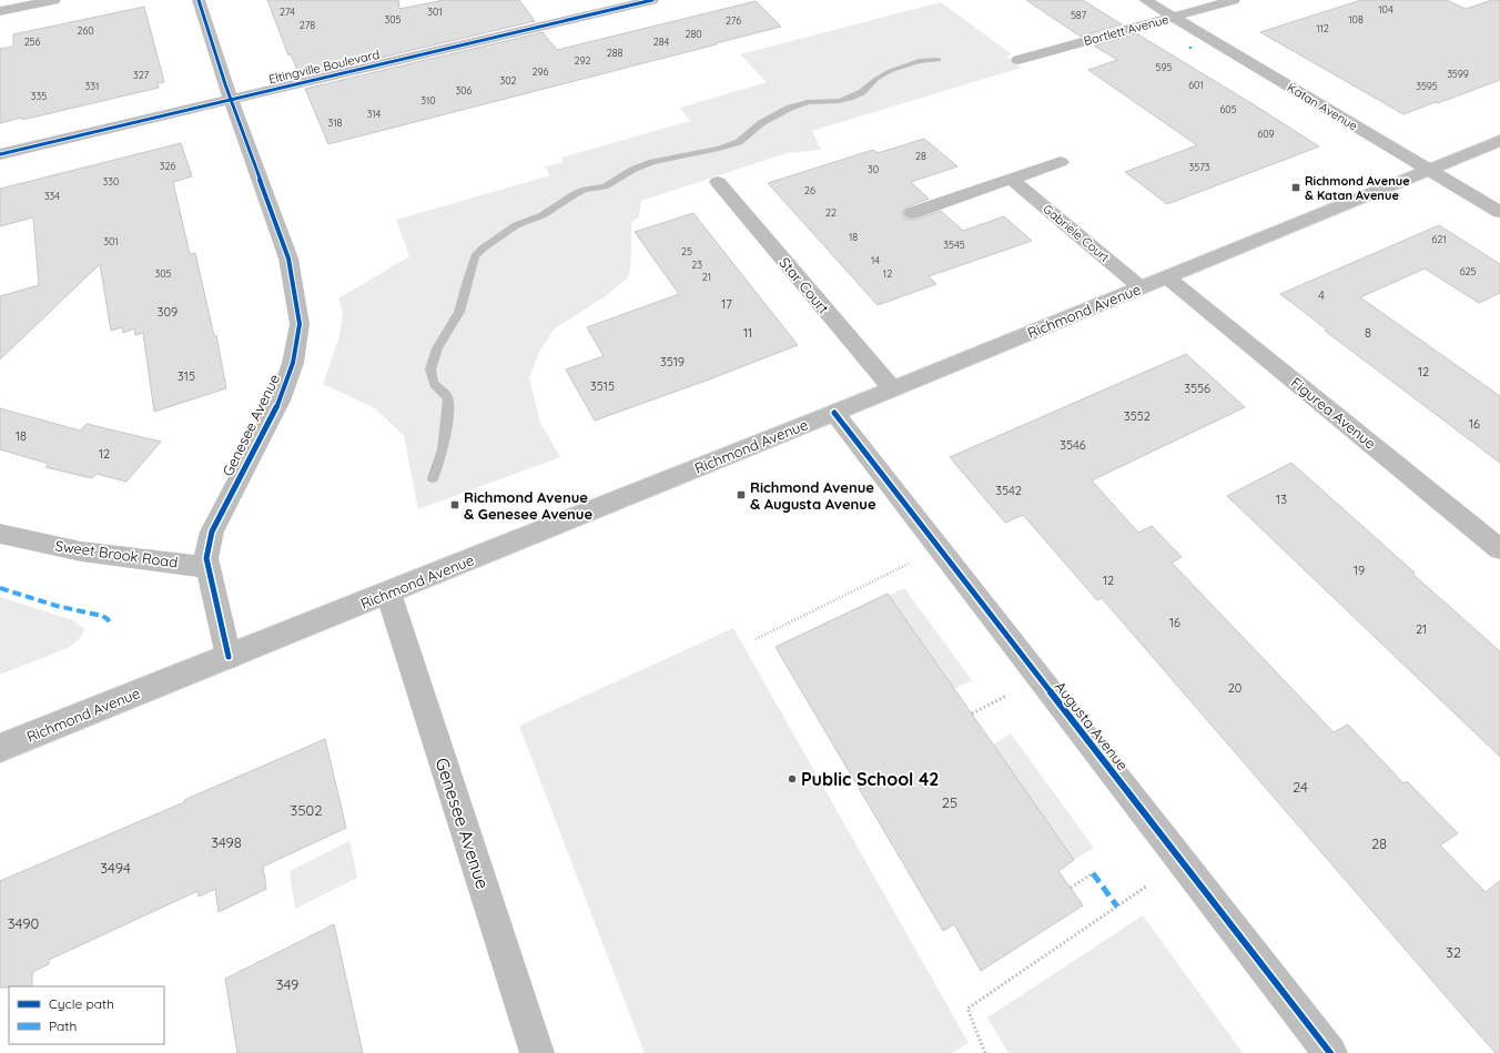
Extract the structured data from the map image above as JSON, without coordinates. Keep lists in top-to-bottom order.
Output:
{
  "streets": {
    "street": [
      "Bartlett Avenue",
      "Eltingville Boulevard",
      "Katan Avenue",
      "Gabriele Court",
      "Star Court",
      "Richmond Avenue",
      "Figurea Avenue",
      "Genesee Avenue",
      "Sweet Brook Road",
      "Augusta Avenue"
    ]
  },
  "crossings": [
    ["Bartlett Avenue", "Katan Avenue"],
    ["Eltingville Boulevard", "Genesee Avenue"],
    ["Katan Avenue", "Richmond Avenue"],
    ["Gabriele Court", "Richmond Avenue"],
    ["Star Court", "Richmond Avenue"],
    ["Richmond Avenue", "Figurea Avenue"],
    ["Richmond Avenue", "Genesee Avenue"],
    ["Richmond Avenue", "Augusta Avenue"],
    ["Genesee Avenue", "Sweet Brook Road"]
  ],
  "places": {
    "transit": ["Richmond Avenue & Katan Avenue", "Richmond Avenue & Augusta Avenue", "Richmond Avenue & Genesee Avenue"],
    "other": ["Public School 42"]
  },
  "house_numbers": [
    "104",
    "274",
    "301",
    "587",
    "305",
    "108",
    "276",
    "278",
    "112",
    "260",
    "280",
    "256",
    "284",
    "288",
    "292",
    "595",
    "296",
    "3599",
    "327",
    "302",
    "601",
    "331",
    "3595",
    "306",
    "335",
    "310",
    "605",
    "314",
    "318",
    "609",
    "28",
    "326",
    "3573",
    "30",
    "330",
    "26",
    "334",
    "22",
    "18",
    "621",
    "301",
    "3545",
    "25",
    "14",
    "23",
    "625",
    "305",
    "12",
    "21",
    "4",
    "17",
    "309",
    "11",
    "8",
    "3519",
    "12",
    "315",
    "3515",
    "3556",
    "3552",
    "16",
    "18",
    "3546",
    "12",
    "3542",
    "13",
    "19",
    "12",
    "16",
    "21",
    "20",
    "24",
    "25",
    "3502",
    "3498",
    "28",
    "3494",
    "3490",
    "32",
    "349"
  ],
  "legend": ["Cycle path", "Path"]
}
